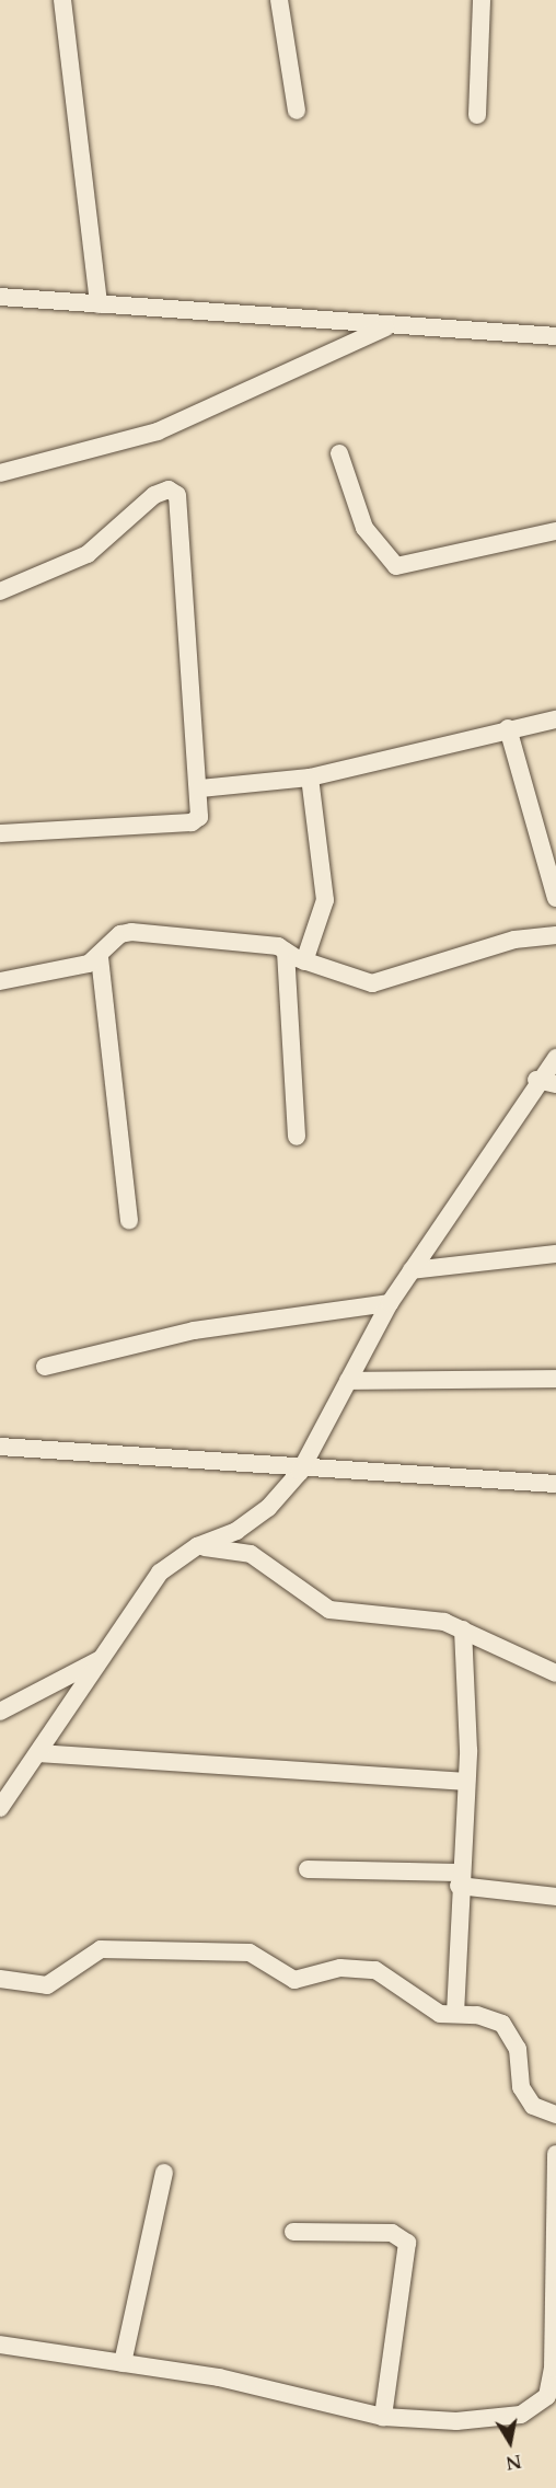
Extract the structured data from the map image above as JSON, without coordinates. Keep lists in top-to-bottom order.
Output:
{
  "north": "bottom"
}
